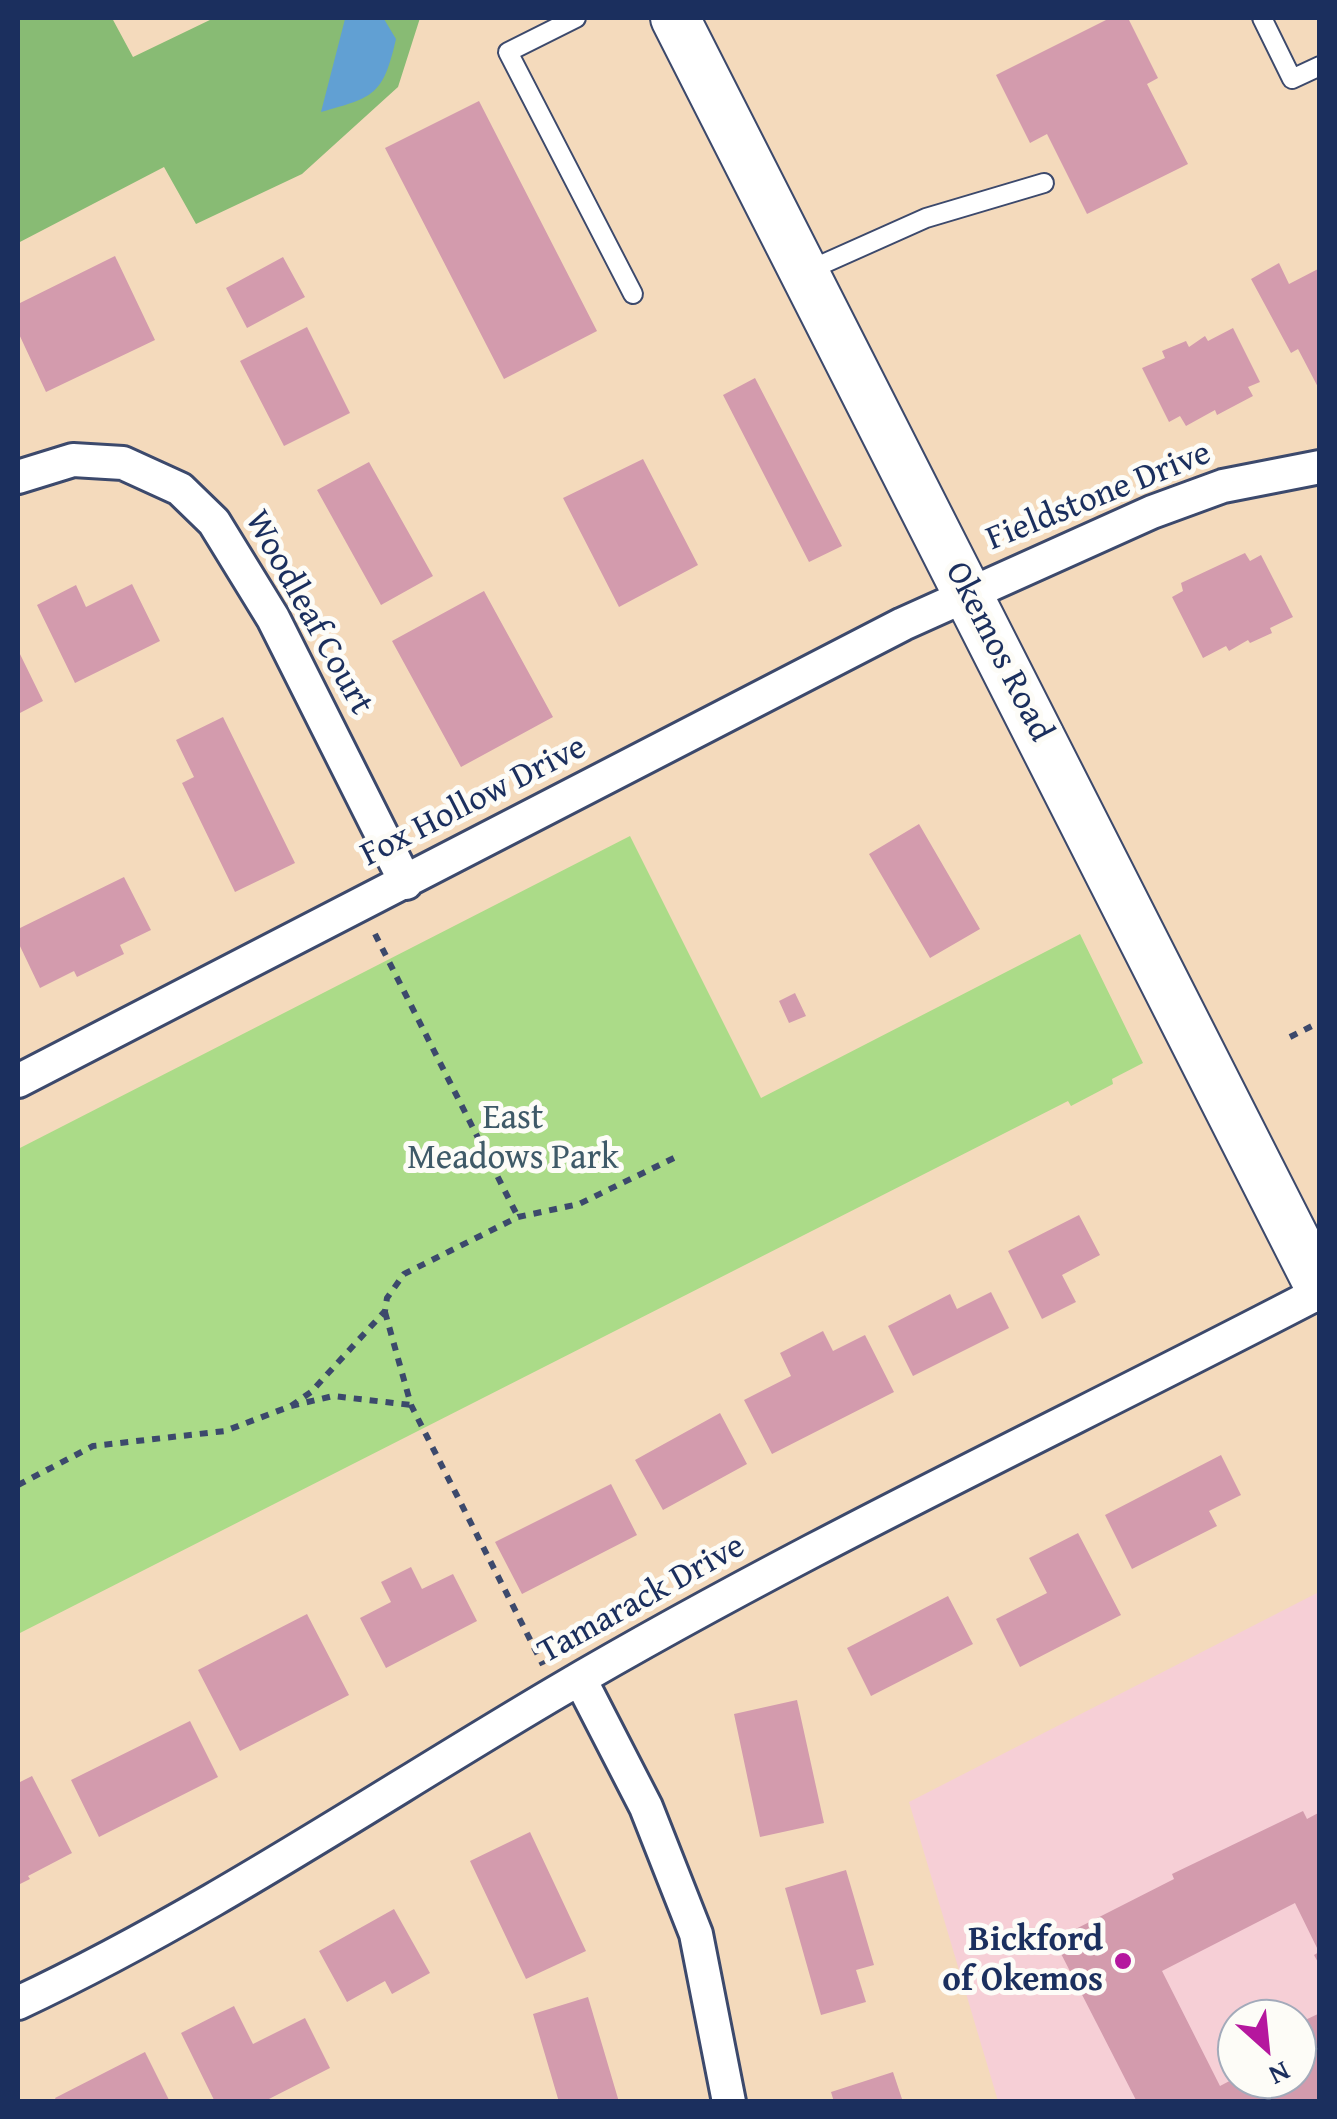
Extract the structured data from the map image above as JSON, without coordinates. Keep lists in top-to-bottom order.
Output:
{
  "streets": {
    "main road": ["Okemos Road"],
    "street": [
      "Fieldstone Drive",
      "Woodleaf Court",
      "Fox Hollow Drive",
      "Tamarack Drive"
    ]
  },
  "crossings": [
    ["Fieldstone Drive", "Okemos Road"],
    ["Fieldstone Drive", "Fox Hollow Drive"],
    ["Woodleaf Court", "Fox Hollow Drive"],
    ["Okemos Road", "Fox Hollow Drive"],
    ["Okemos Road", "Tamarack Drive"]
  ],
  "parks": ["East Meadows Park"],
  "places": ["Bickford of Okemos"],
  "north": "bottom right"
}
